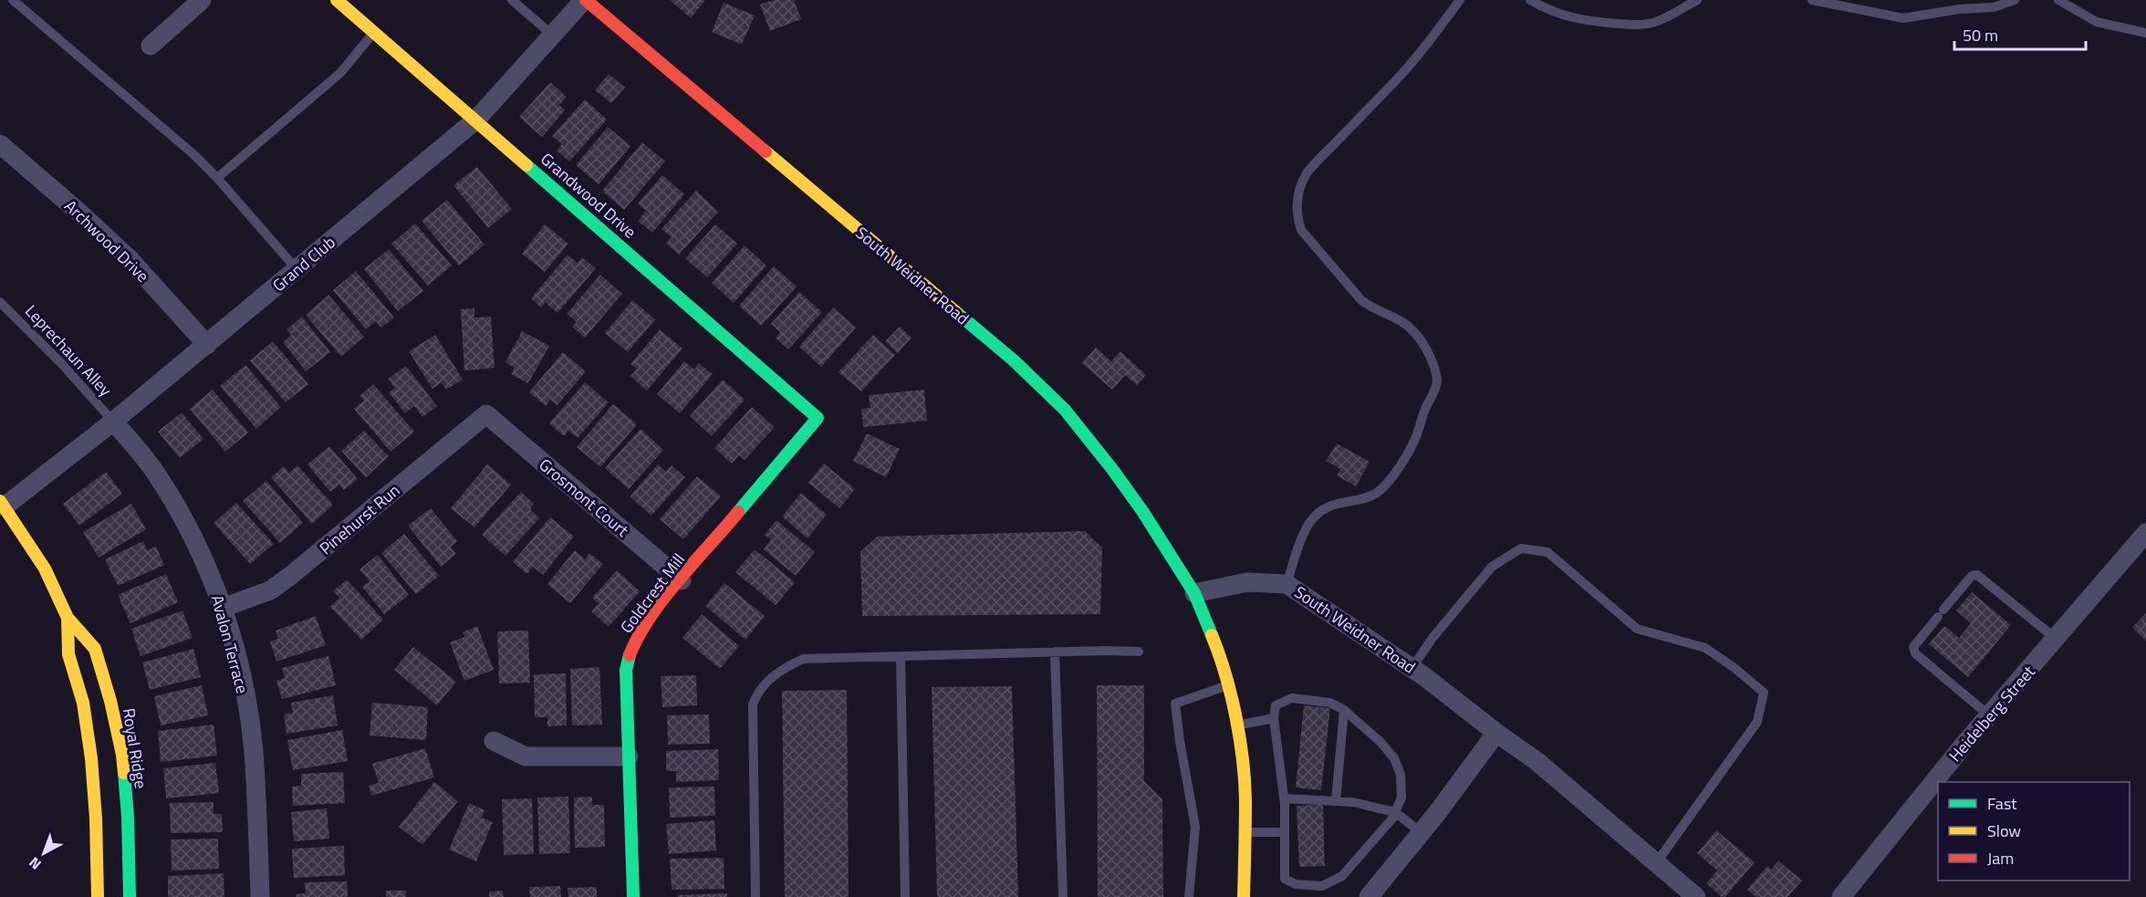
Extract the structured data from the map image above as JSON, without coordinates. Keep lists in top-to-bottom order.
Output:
{
  "streets": {
    "street": [
      "Grandwood Drive",
      "Archwood Drive",
      "Grand Club",
      "South Weidner Road",
      "Grosmont Court",
      "Pinehurst Run",
      "Goldcrest Mill",
      "Avalon Terrace",
      "Heidelberg Street",
      "Royal Ridge"
    ],
    "lane": ["Leprechaun Alley"]
  },
  "crossings": [
    ["Grandwood Drive", "Grand Club"],
    ["Grandwood Drive", "Goldcrest Mill"],
    ["Archwood Drive", "Grand Club"],
    ["Grand Club", "South Weidner Road"],
    ["Grand Club", "Leprechaun Alley"],
    ["Grand Club", "Avalon Terrace"],
    ["Grand Club", "Royal Ridge"],
    ["Leprechaun Alley", "Avalon Terrace"],
    ["Grosmont Court", "Pinehurst Run"],
    ["Grosmont Court", "Goldcrest Mill"],
    ["Pinehurst Run", "Avalon Terrace"]
  ],
  "legend": ["Fast", "Slow", "Jam"],
  "scale_bar": "50 m",
  "north": "bottom left"
}
